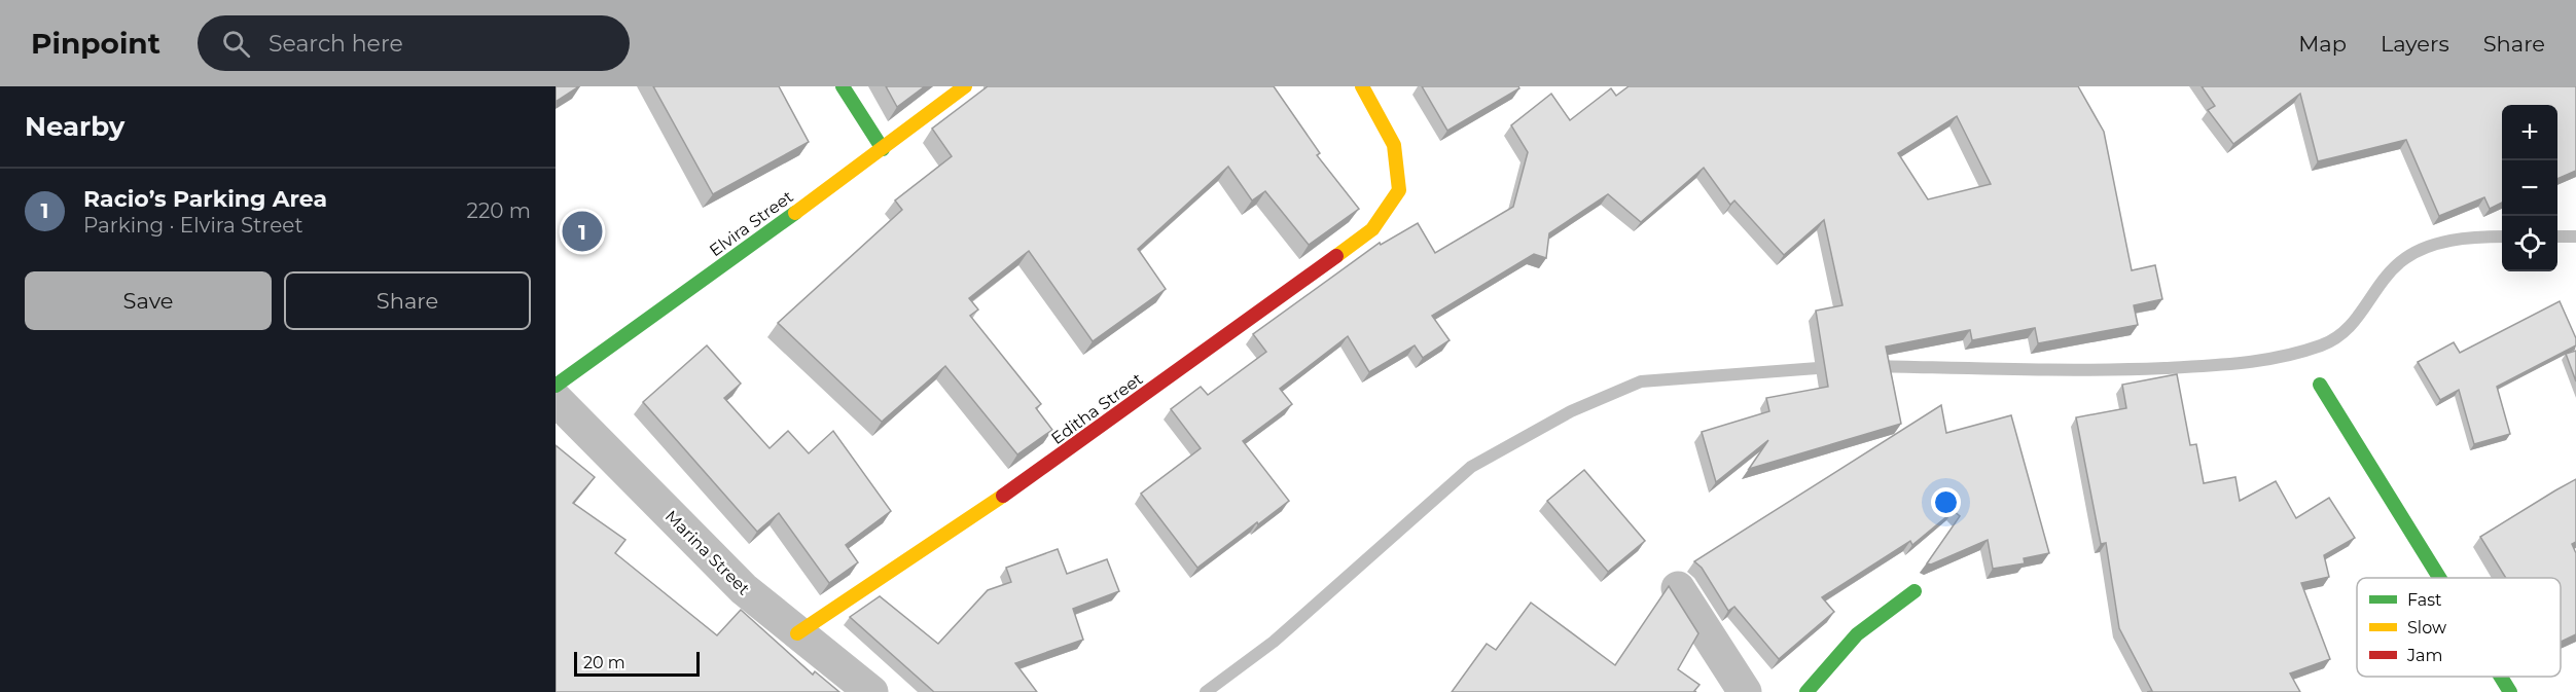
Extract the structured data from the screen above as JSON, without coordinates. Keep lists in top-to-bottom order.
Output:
{
  "streets": {
    "street": ["Elvira Street", "Editha Street", "Marina Street"]
  },
  "crossings": [
    ["Editha Street", "Marina Street"]
  ],
  "legend": ["Fast", "Slow", "Jam"],
  "scale_bar": "20 m",
  "page": {
    "header": "Pinpoint",
    "search": "Search here",
    "nav": ["Map", "Layers", "Share"],
    "heading": "Nearby",
    "map_buttons": ["+", "−"],
    "list": [
      {
        "mark": "1",
        "name": "Racio’s Parking Area",
        "note": "Parking · Elvira Street",
        "value": "220 m"
      }
    ],
    "pins": "1",
    "buttons": ["Save", "Share"],
    "scale": "20 m"
  }
}
